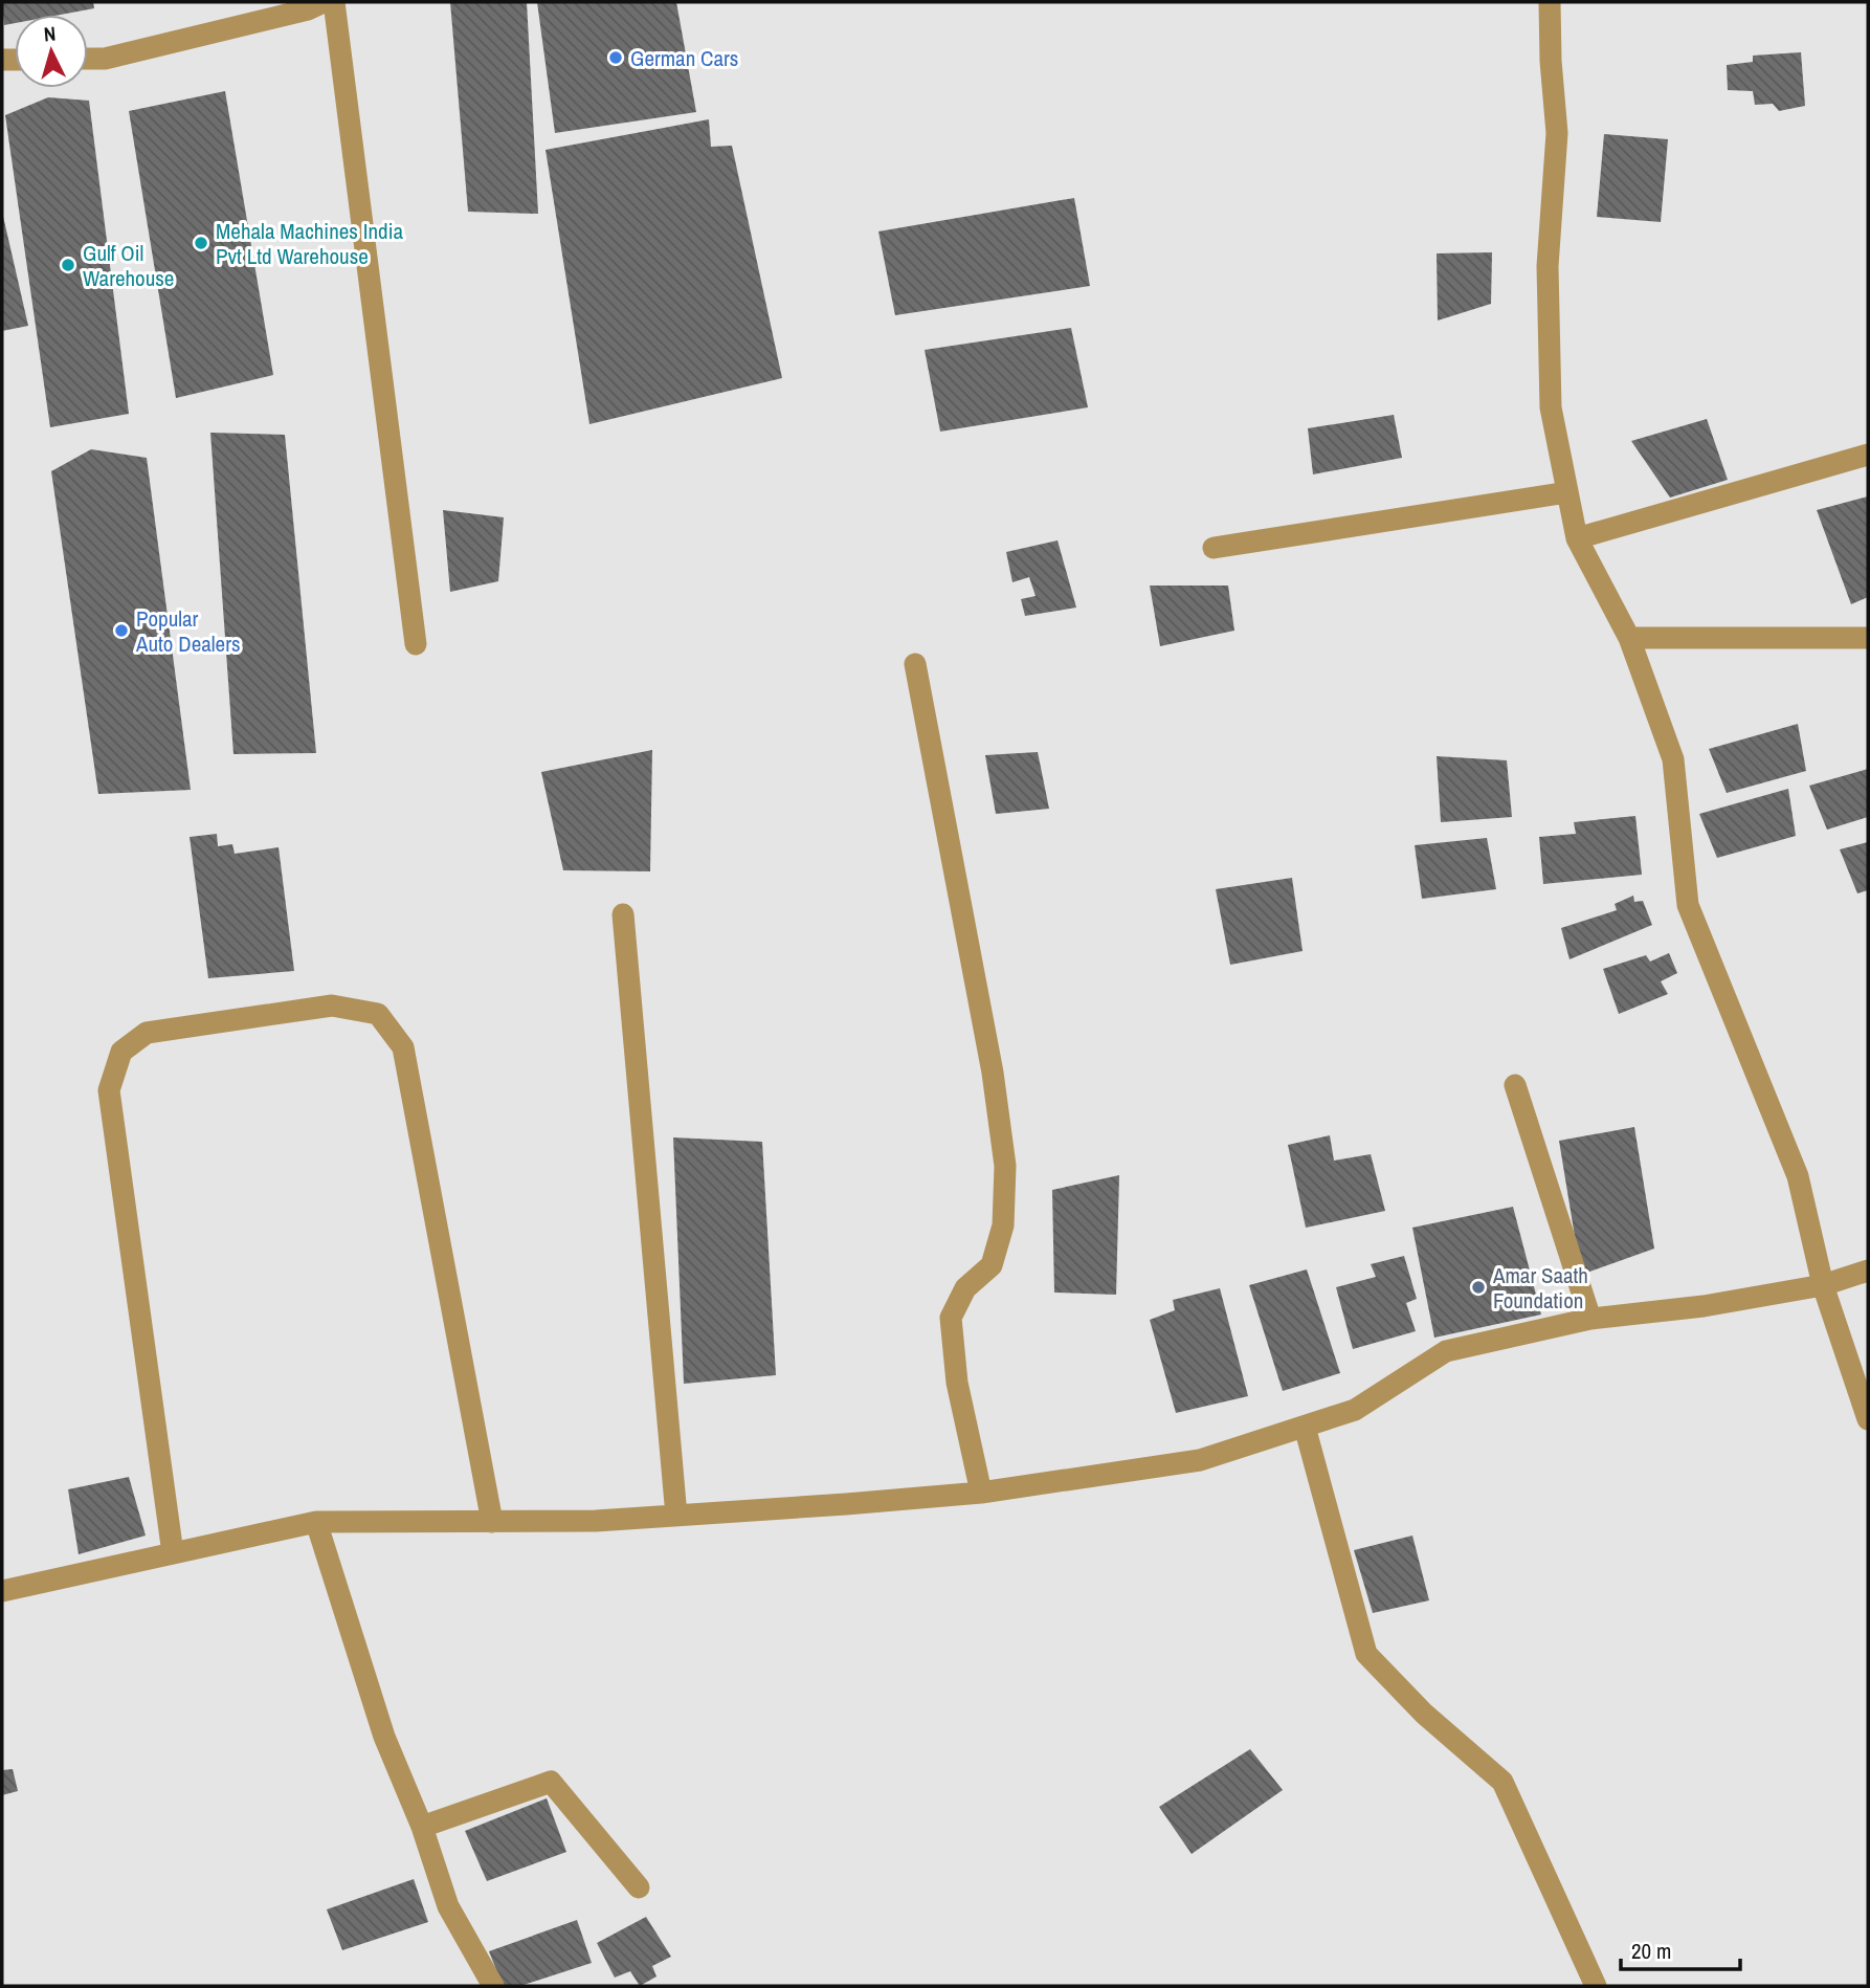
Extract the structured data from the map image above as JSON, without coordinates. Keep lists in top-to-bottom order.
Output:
{
  "places": [
    "German Cars",
    "Mehala Machines India Pvt Ltd Warehouse",
    "Gulf Oil Warehouse",
    "Popular Auto Dealers",
    "Amar Saath Foundation"
  ],
  "scale_bar": "20 m",
  "north": "top"
}
